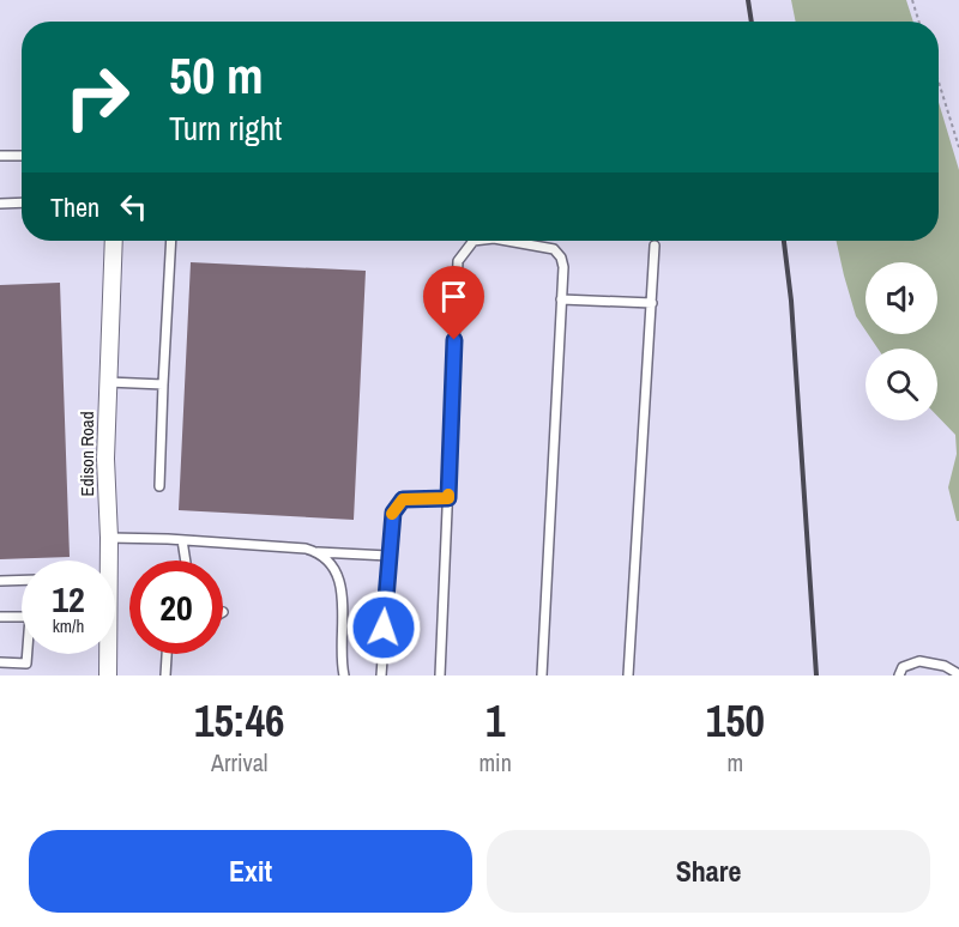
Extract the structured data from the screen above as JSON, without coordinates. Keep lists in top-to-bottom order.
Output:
{
  "streets": {
    "street": ["Edison Road"]
  },
  "page": {
    "turn": ["50 m", "Turn right"],
    "then": "Then",
    "speed": "12 km/h",
    "limit": "20",
    "eta": [
      "15:46",
      "Arrival",
      "1",
      "min",
      "150",
      "m"
    ],
    "buttons": ["Exit", "Share"]
  }
}
